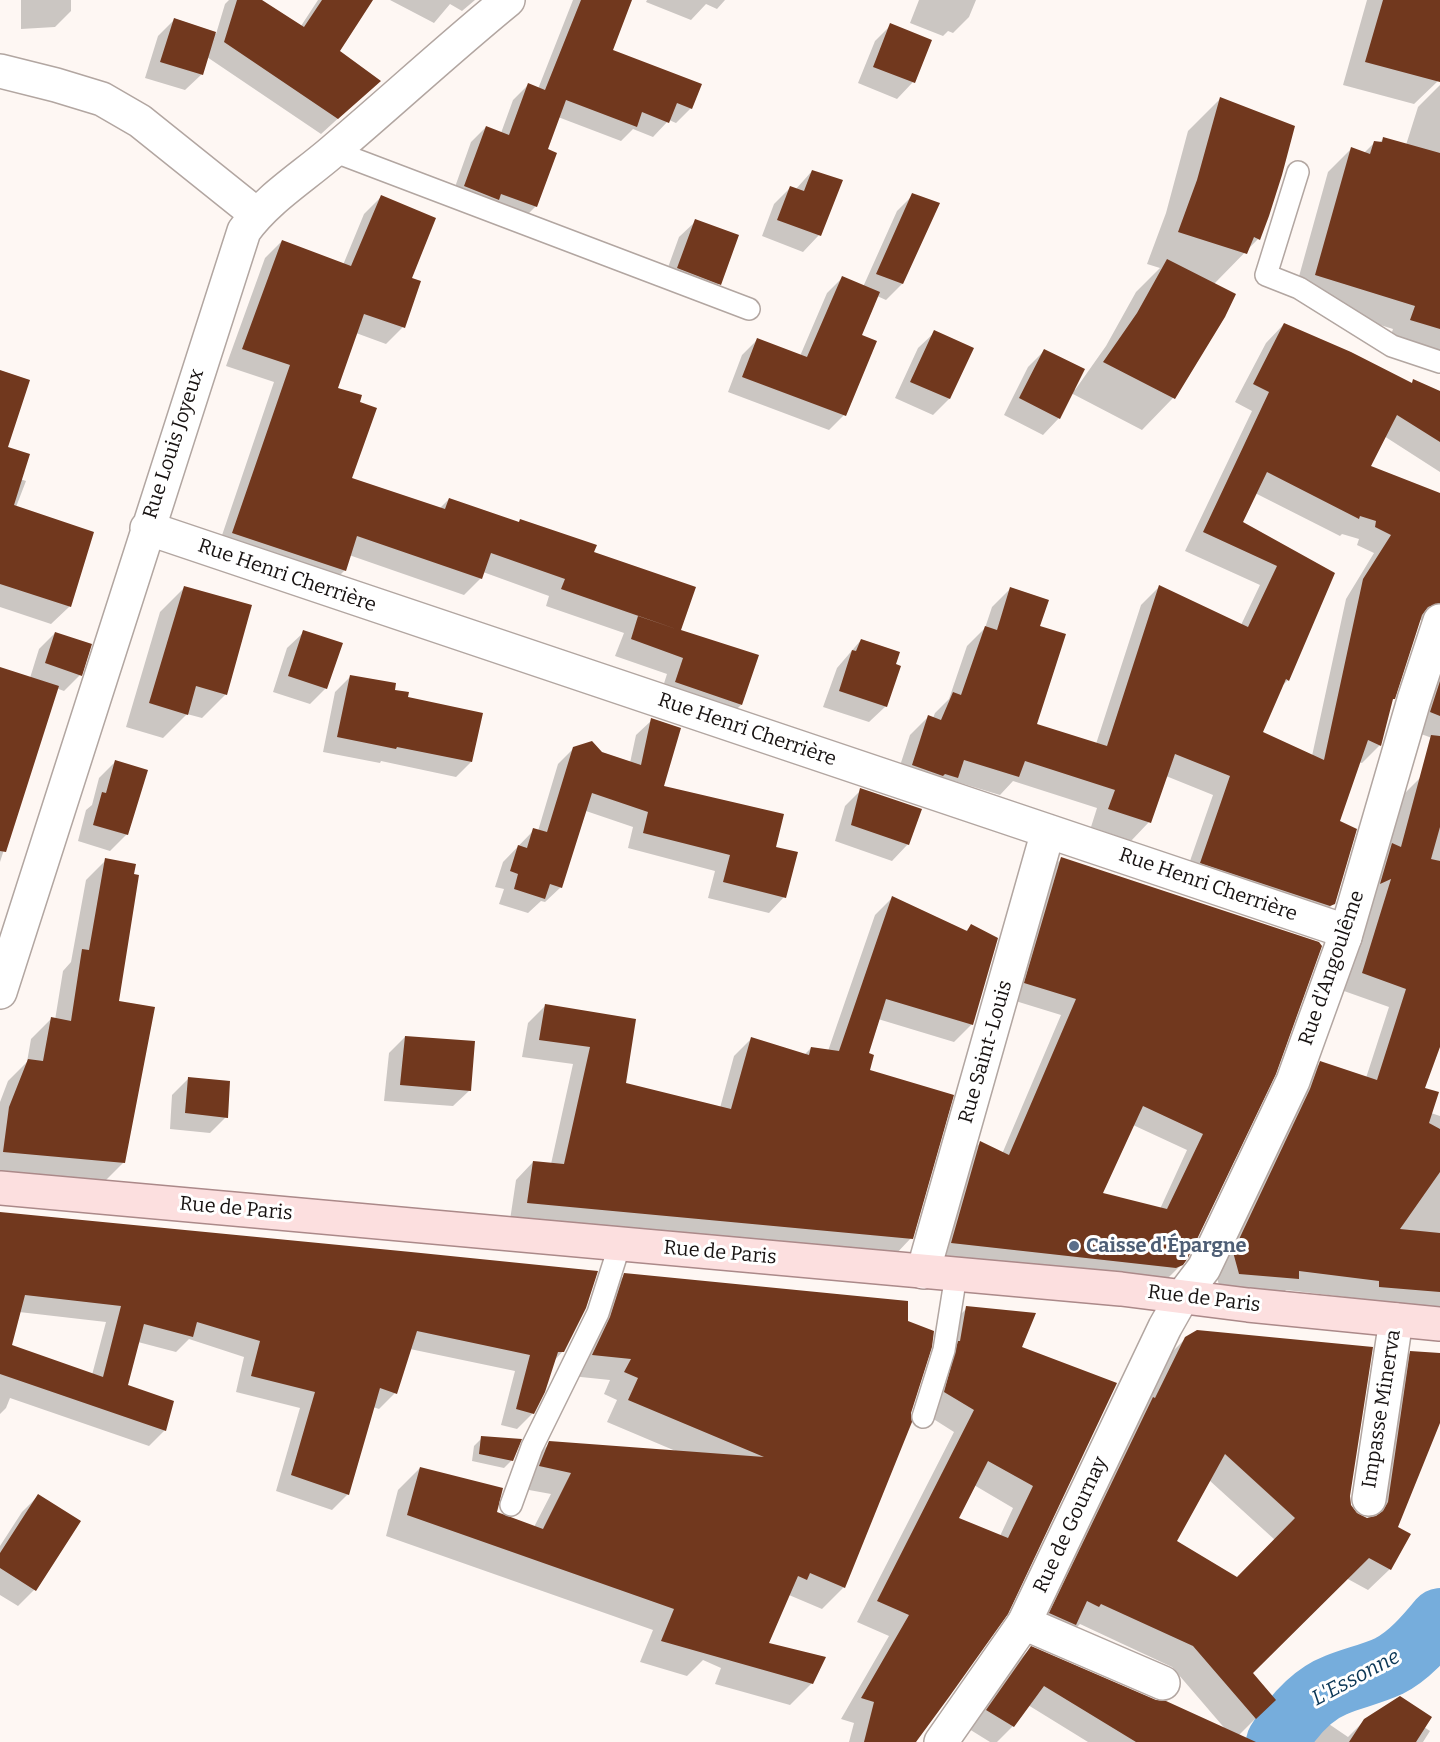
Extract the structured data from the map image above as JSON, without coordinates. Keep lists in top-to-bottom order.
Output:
{
  "streets": {
    "main road": ["Rue de Paris"],
    "street": [
      "Rue Louis Joyeux",
      "Rue Henri Cherrière",
      "Rue d'Angoulême",
      "Rue Saint-Louis",
      "Impasse Minerva",
      "Rue de Gournay"
    ]
  },
  "crossings": [
    ["Rue Louis Joyeux", "Rue Henri Cherrière"],
    ["Rue Henri Cherrière", "Rue d'Angoulême"],
    ["Rue Henri Cherrière", "Rue Saint-Louis"],
    ["Rue d'Angoulême", "Rue de Paris"],
    ["Rue d'Angoulême", "Rue de Gournay"],
    ["Rue Saint-Louis", "Rue de Paris"],
    ["Rue de Paris", "Impasse Minerva"],
    ["Rue de Paris", "Rue de Gournay"]
  ],
  "water": ["L'Essonne"],
  "places": ["Caisse d'Épargne"]
}
